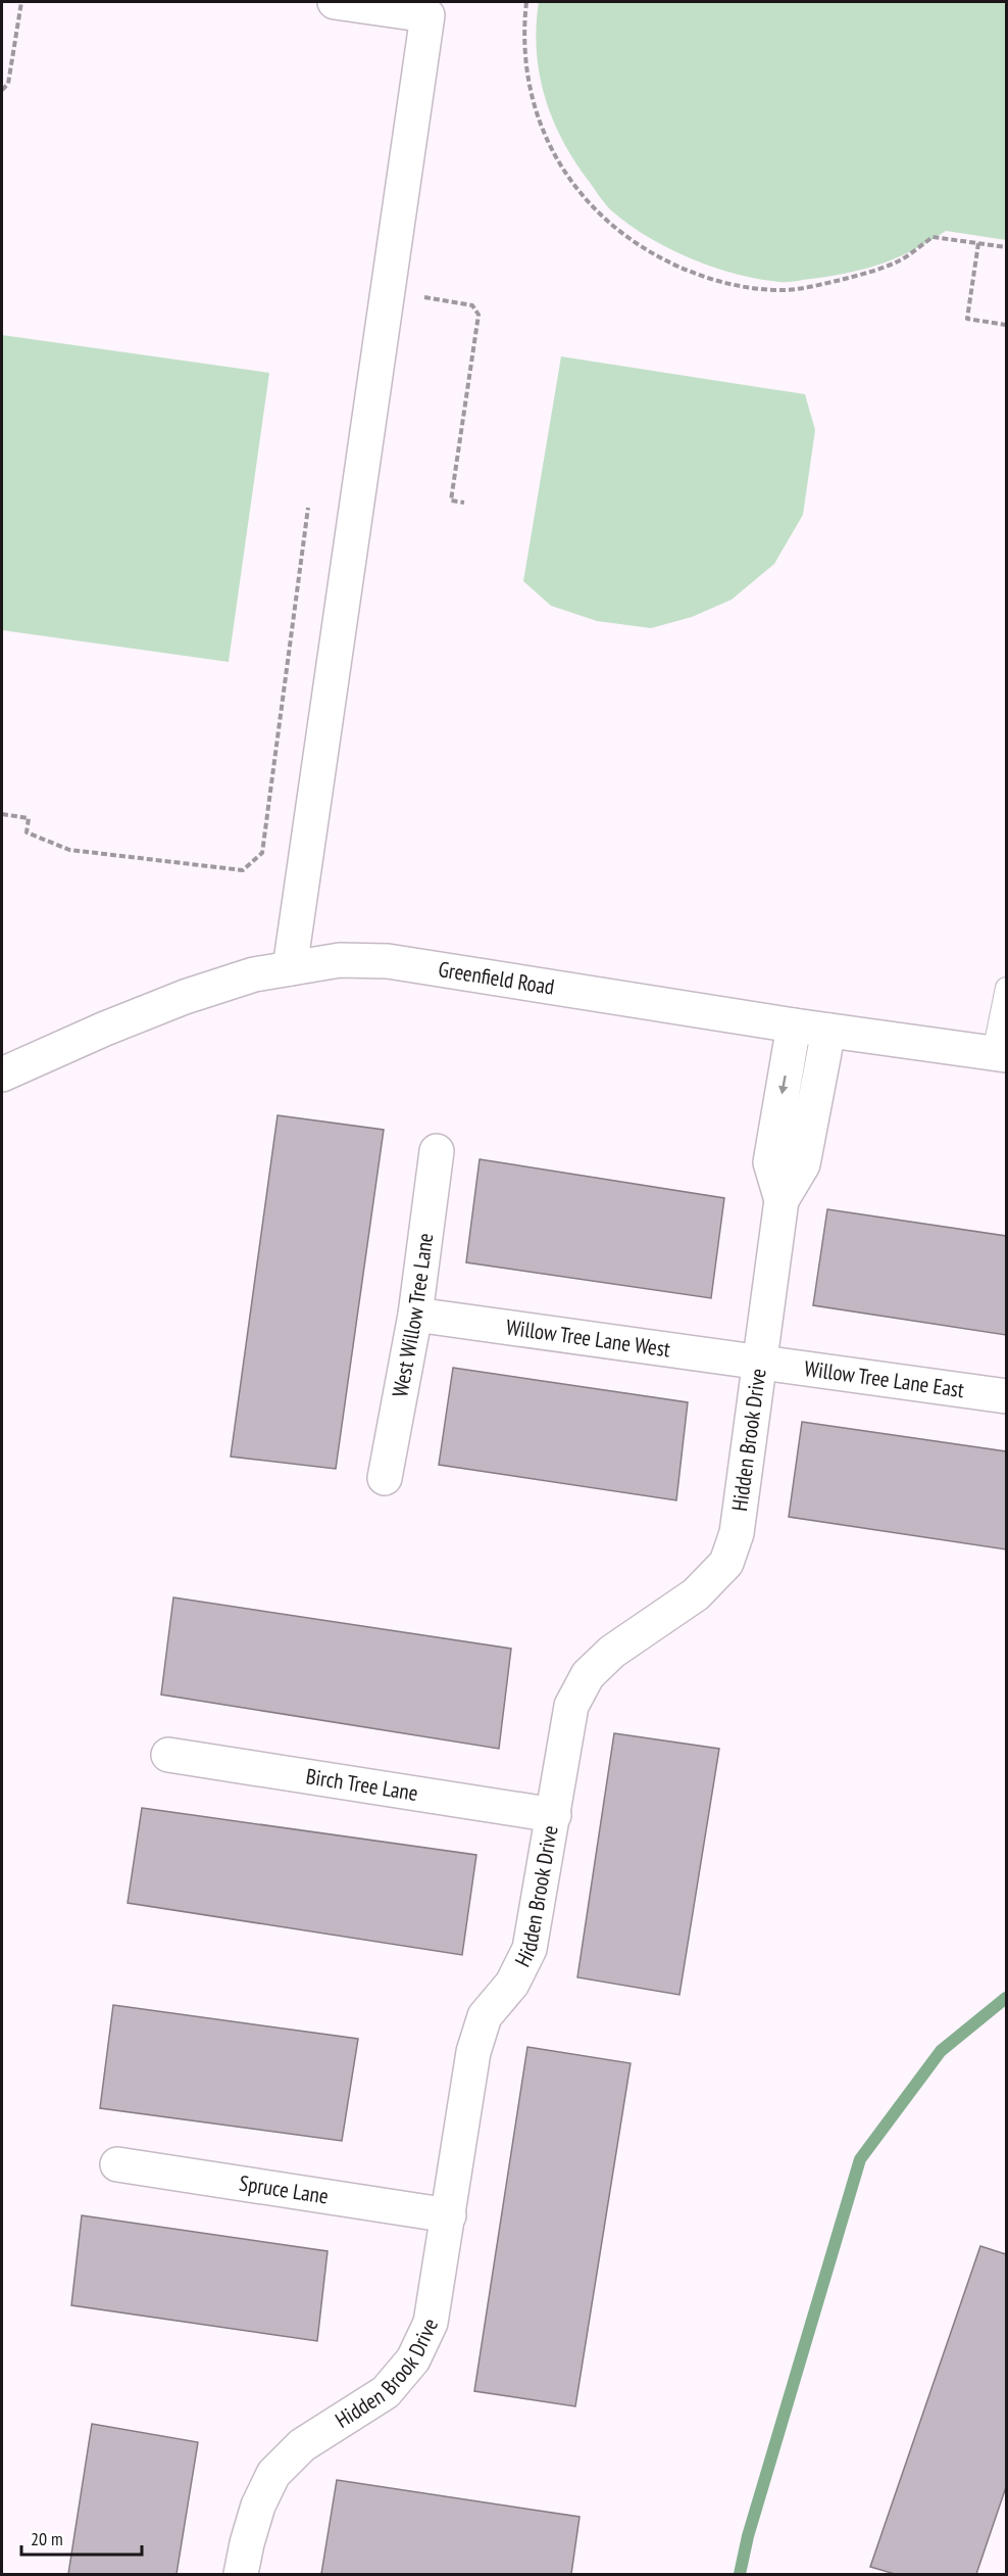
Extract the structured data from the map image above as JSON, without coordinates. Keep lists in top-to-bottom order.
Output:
{
  "streets": {
    "street": [
      "Greenfield Road",
      "West Willow Tree Lane",
      "Willow Tree Lane West",
      "Willow Tree Lane East",
      "Hidden Brook Drive",
      "Birch Tree Lane",
      "Spruce Lane"
    ]
  },
  "crossings": [
    ["Greenfield Road", "Hidden Brook Drive"],
    ["West Willow Tree Lane", "Willow Tree Lane West"],
    ["Willow Tree Lane West", "Willow Tree Lane East"],
    ["Willow Tree Lane West", "Hidden Brook Drive"],
    ["Willow Tree Lane East", "Hidden Brook Drive"],
    ["Hidden Brook Drive", "Birch Tree Lane"],
    ["Hidden Brook Drive", "Spruce Lane"]
  ],
  "scale_bar": "20 m"
}
